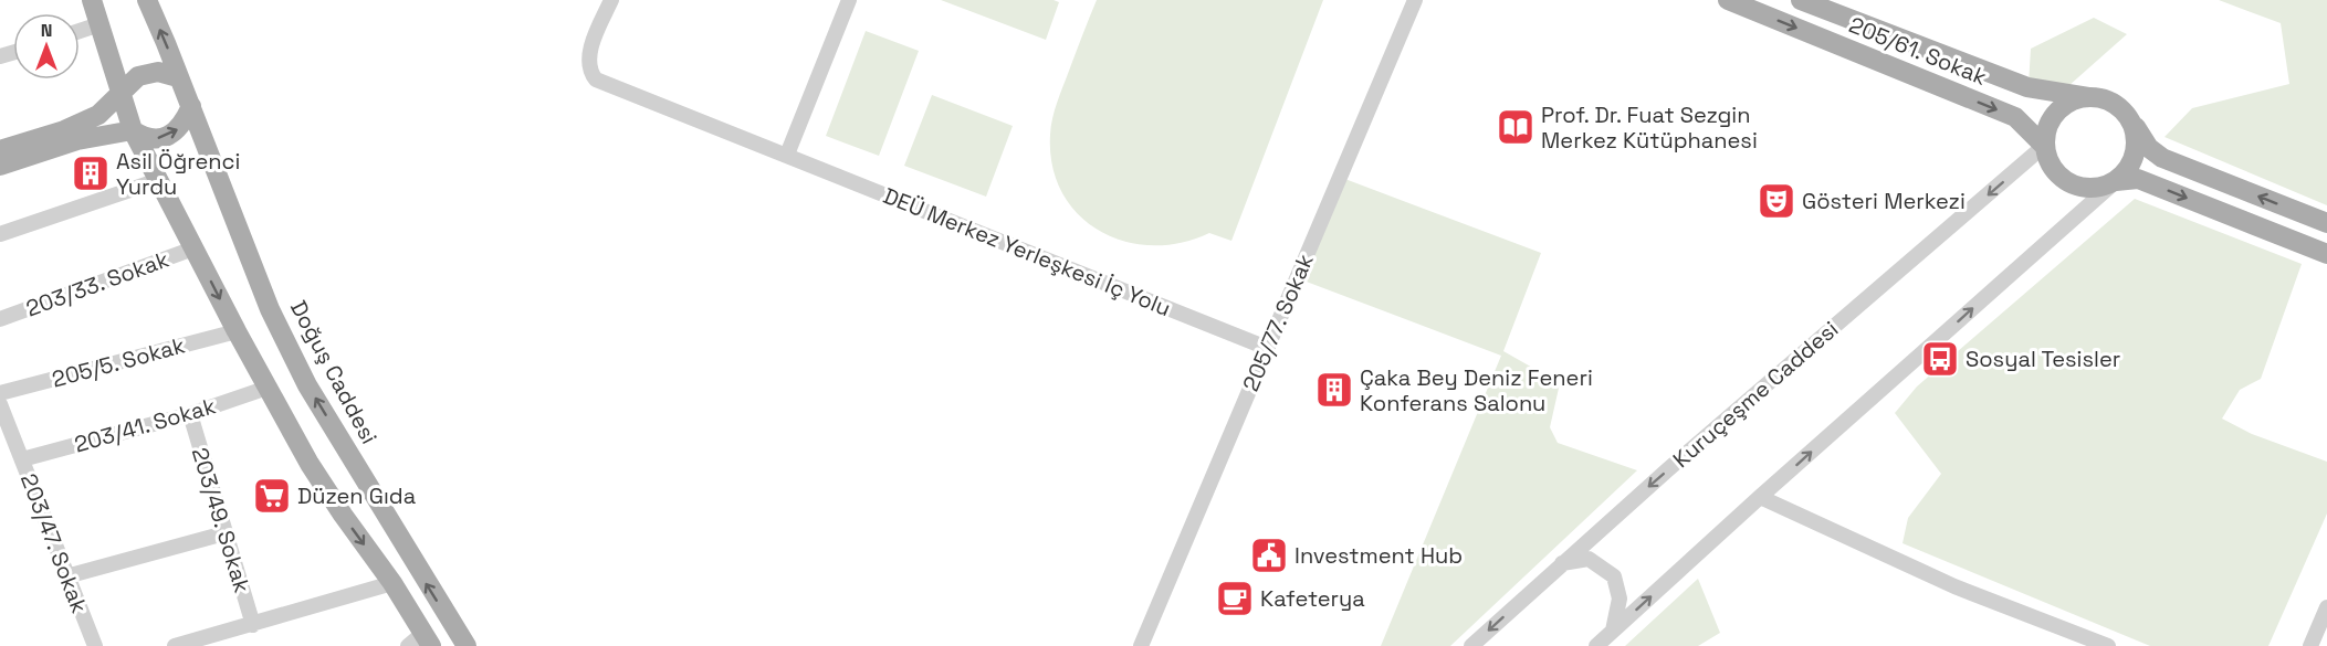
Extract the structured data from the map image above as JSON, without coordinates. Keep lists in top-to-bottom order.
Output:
{
  "streets": {
    "main road": ["205/61. Sokak", "Doğuş Caddesi"],
    "street": [
      "DEÜ Merkez Yerleşkesi İç Yolu",
      "203/33. Sokak",
      "205/77. Sokak",
      "205/5. Sokak",
      "Kuruçeşme Caddesi",
      "203/41. Sokak",
      "203/49. Sokak",
      "203/47. Sokak"
    ]
  },
  "crossings": [
    ["205/61. Sokak", "Kuruçeşme Caddesi"],
    ["DEÜ Merkez Yerleşkesi İç Yolu", "205/77. Sokak"],
    ["203/41. Sokak", "203/49. Sokak"],
    ["203/41. Sokak", "203/47. Sokak"]
  ],
  "places": {
    "library": ["Prof. Dr. Fuat Sezgin Merkez Kütüphanesi"],
    "building": ["Asil Öğrenci Yurdu", "Çaka Bey Deniz Feneri Konferans Salonu"],
    "theatre": ["Gösteri Merkezi"],
    "bus stop": ["Sosyal Tesisler"],
    "supermarket": ["Düzen Gıda"],
    "public building": ["Investment Hub"],
    "cafe": ["Kafeterya"]
  },
  "north": "top"
}
